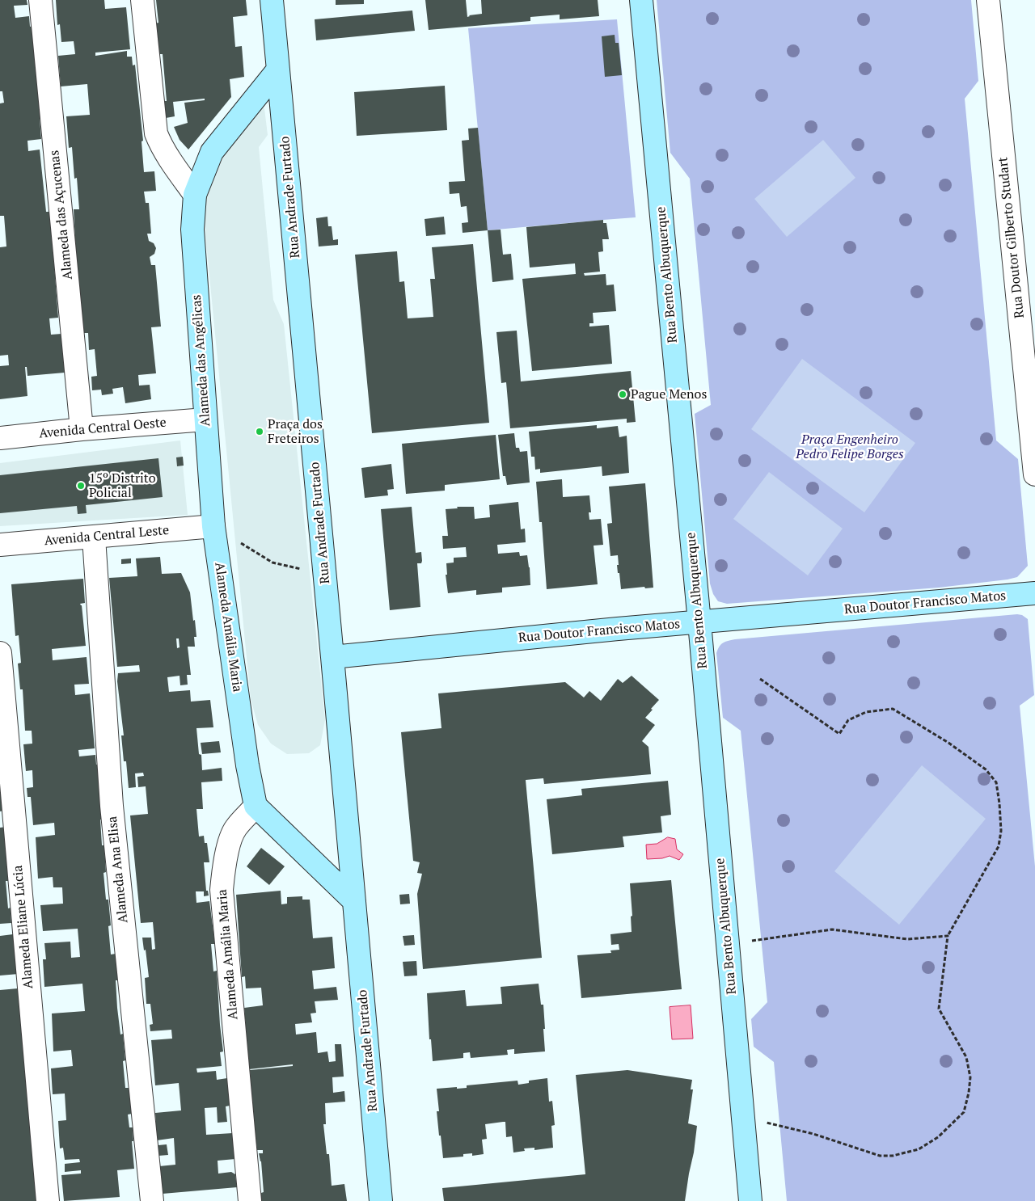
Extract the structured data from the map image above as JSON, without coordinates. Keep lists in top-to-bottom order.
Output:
{
  "streets": {
    "street": [
      "Rua Andrade Furtado",
      "Alameda das Açucenas",
      "Rua Doutor Gilberto Studart",
      "Rua Bento Albuquerque",
      "Alameda das Angélicas",
      "Avenida Central Oeste",
      "Avenida Central Leste",
      "Rua Doutor Francisco Matos",
      "Alameda Amália Maria",
      "Alameda Ana Elisa",
      "Alameda Eliane Lúcia"
    ]
  },
  "crossings": [
    ["Rua Andrade Furtado", "Alameda das Angélicas"],
    ["Rua Andrade Furtado", "Rua Doutor Francisco Matos"],
    ["Alameda das Açucenas", "Avenida Central Oeste"],
    ["Rua Bento Albuquerque", "Rua Doutor Francisco Matos"],
    ["Alameda das Angélicas", "Avenida Central Oeste"],
    ["Alameda das Angélicas", "Avenida Central Leste"],
    ["Alameda das Angélicas", "Alameda Amália Maria"],
    ["Avenida Central Leste", "Alameda Amália Maria"],
    ["Avenida Central Leste", "Alameda Ana Elisa"]
  ],
  "parks": ["Praça Engenheiro Pedro Felipe Borges"],
  "places": ["Pague Menos", "Praça dos Freteiros", "15º Distrito Policial"]
}
